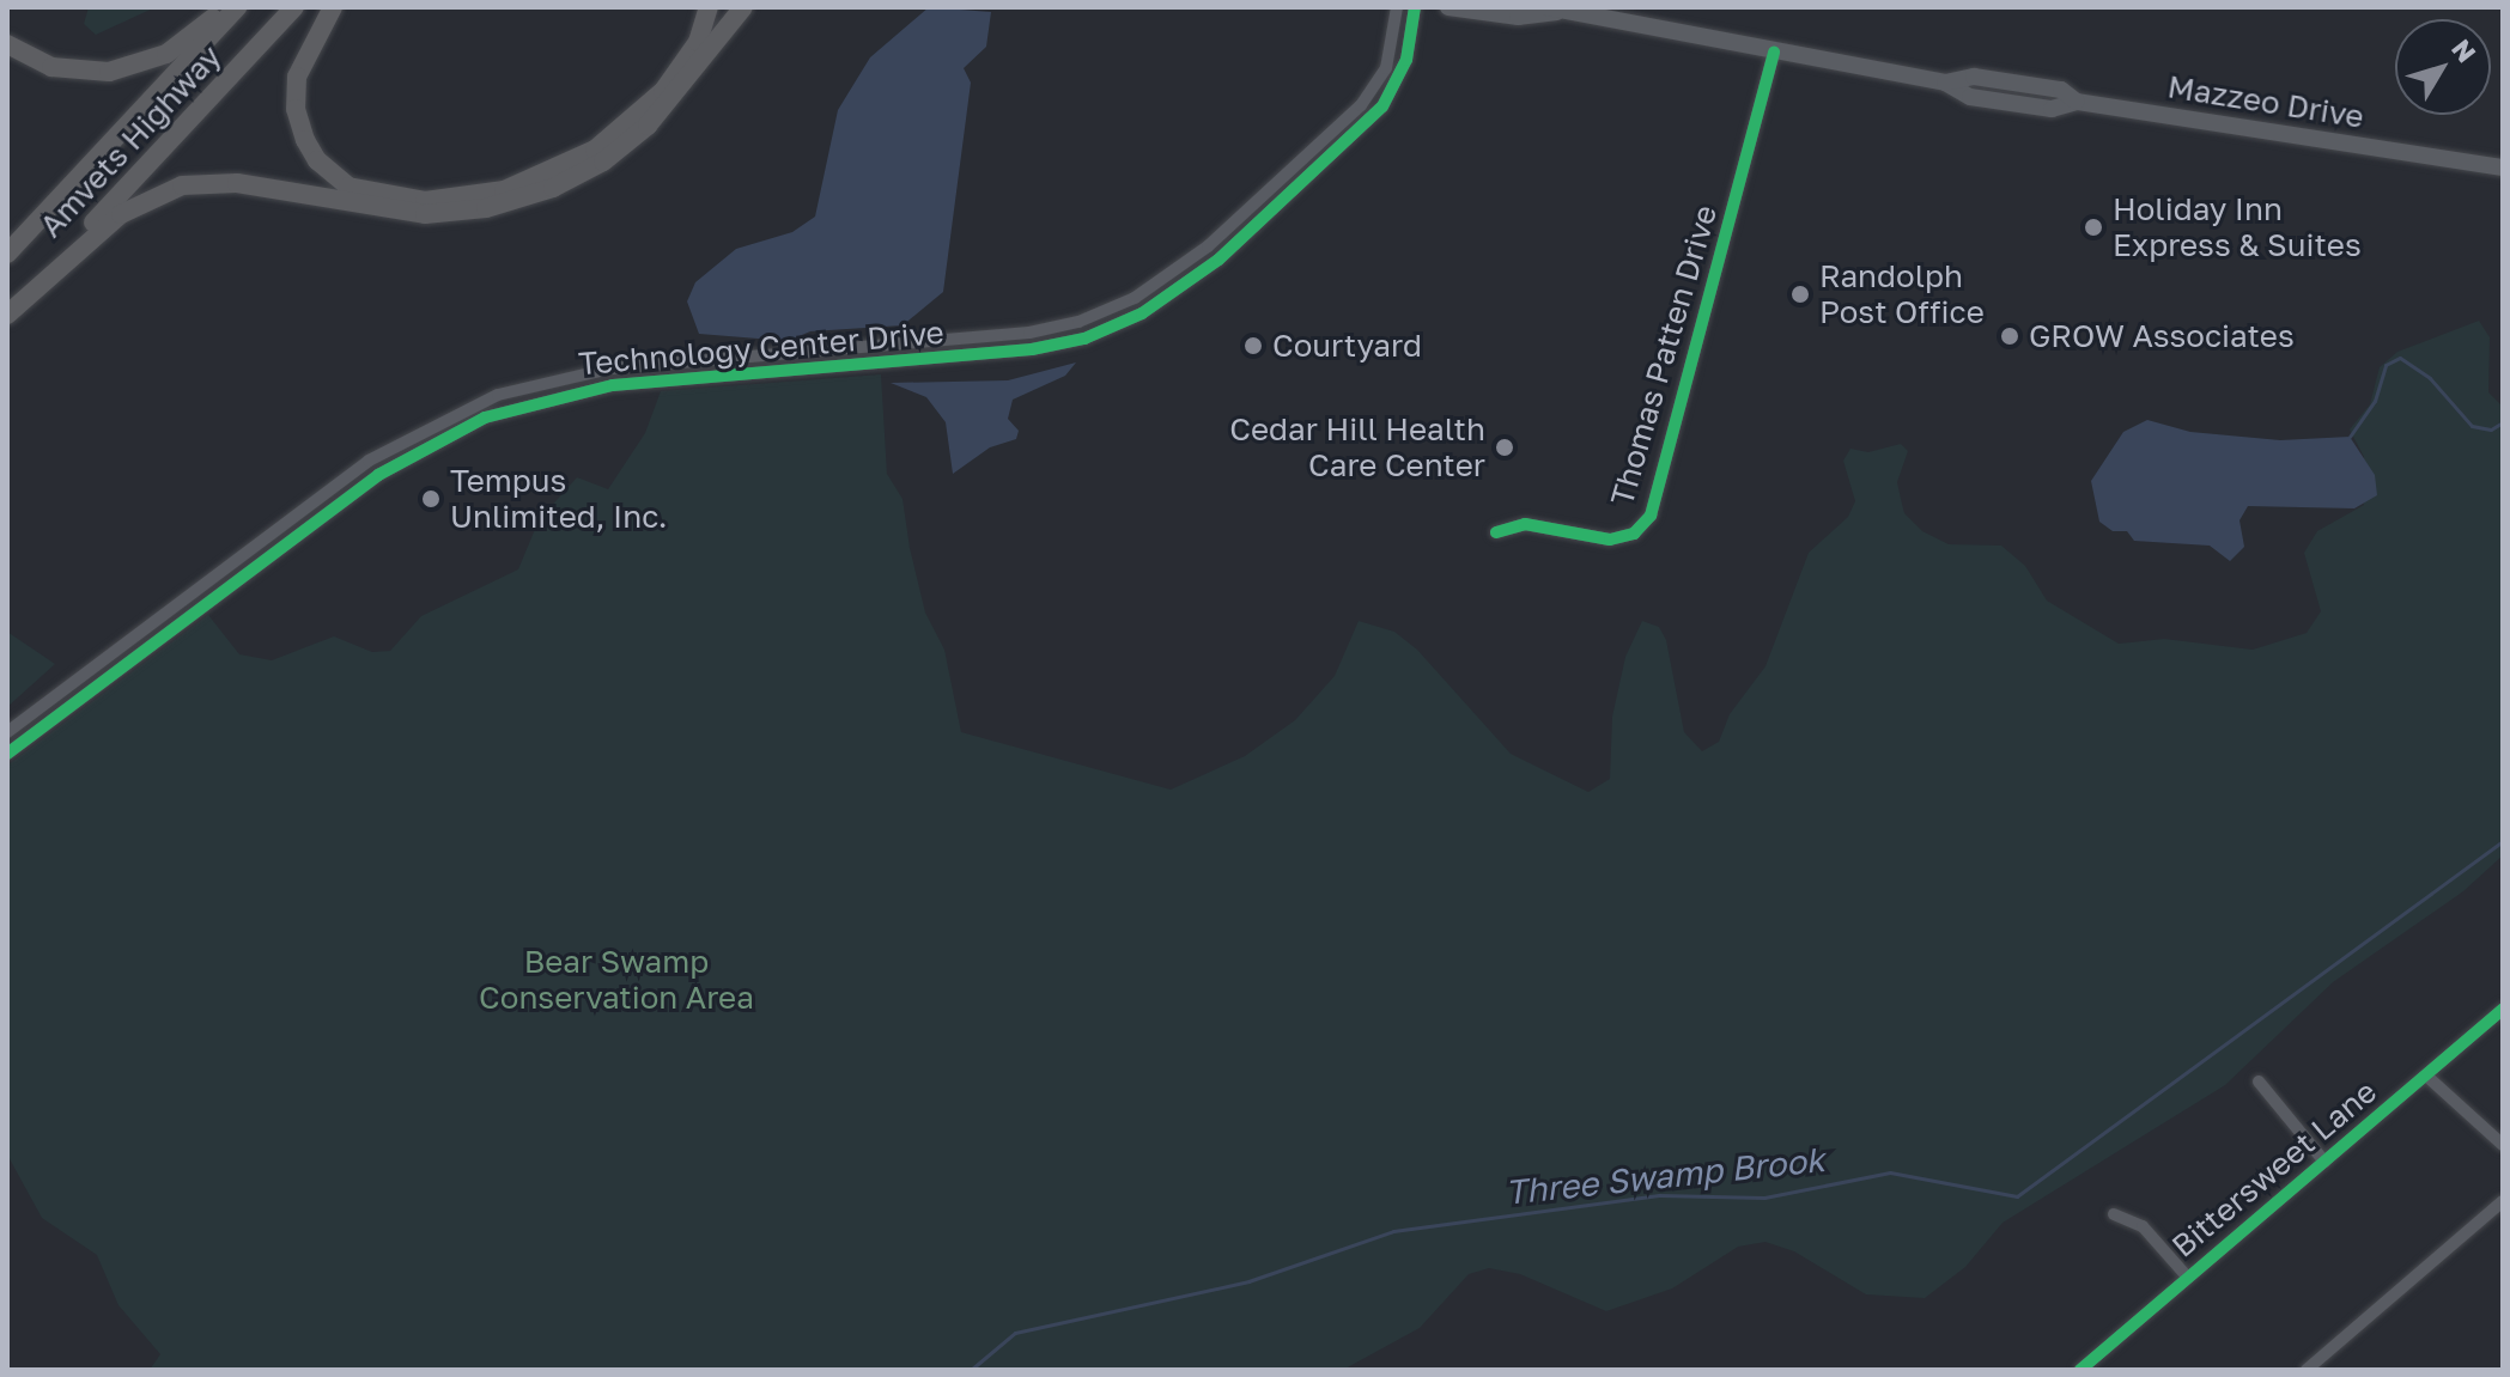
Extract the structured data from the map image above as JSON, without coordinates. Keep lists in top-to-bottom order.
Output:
{
  "streets": {
    "highway": ["Amvets Highway"],
    "main road": ["Mazzeo Drive"],
    "street": ["Technology Center Drive", "Thomas Patten Drive", "Bittersweet Lane"]
  },
  "crossings": [
    ["Mazzeo Drive", "Thomas Patten Drive"]
  ],
  "water": ["Three Swamp Brook"],
  "parks": ["Bear Swamp Conservation Area"],
  "places": [
    "Holiday Inn Express & Suites",
    "Randolph Post Office",
    "GROW Associates",
    "Courtyard",
    "Cedar Hill Health Care Center",
    "Tempus Unlimited, Inc."
  ],
  "north": "top right"
}
